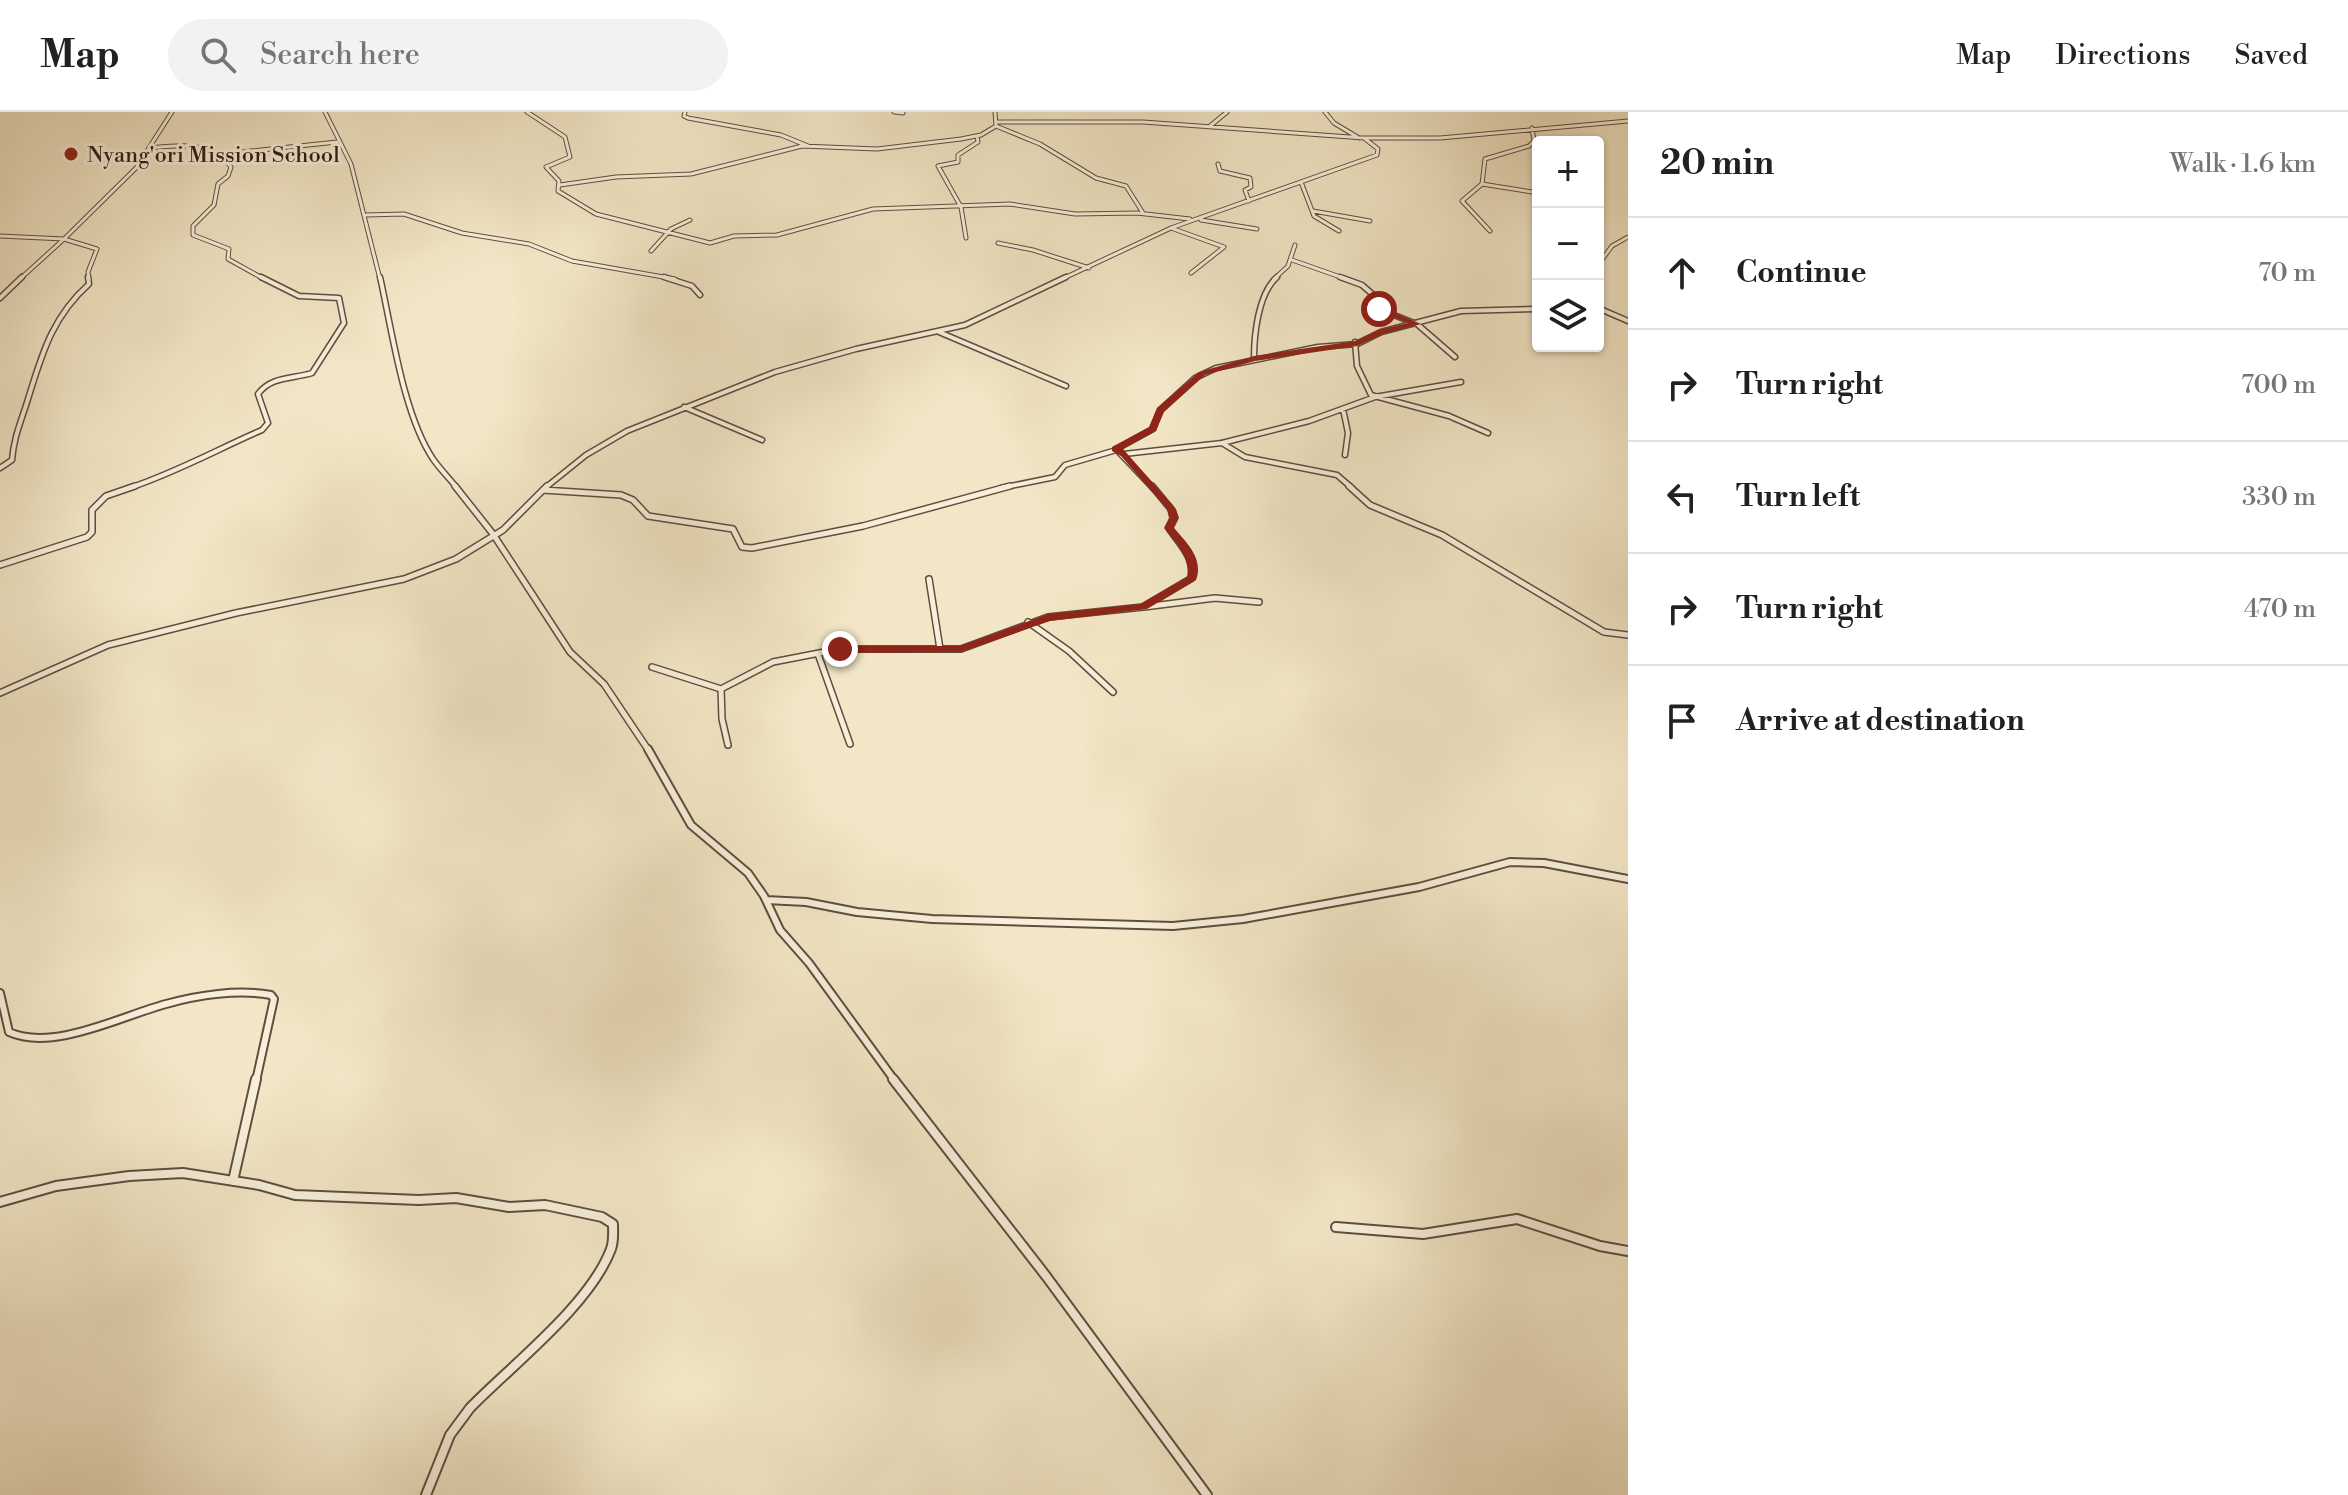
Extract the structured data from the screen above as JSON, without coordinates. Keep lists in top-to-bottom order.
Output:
{
  "places": ["Nyang'ori Mission School"],
  "page": {
    "header": "Map",
    "search": "Search here",
    "nav": ["Map", "Directions", "Saved"],
    "heading": ["20 min", "Walk · 1.6 km"],
    "map_buttons": ["+", "−"],
    "list": [
      ["Continue", "70 m"],
      ["Turn right", "700 m"],
      ["Turn left", "330 m"],
      ["Turn right", "470 m"],
      "Arrive at destination"
    ]
  }
}
